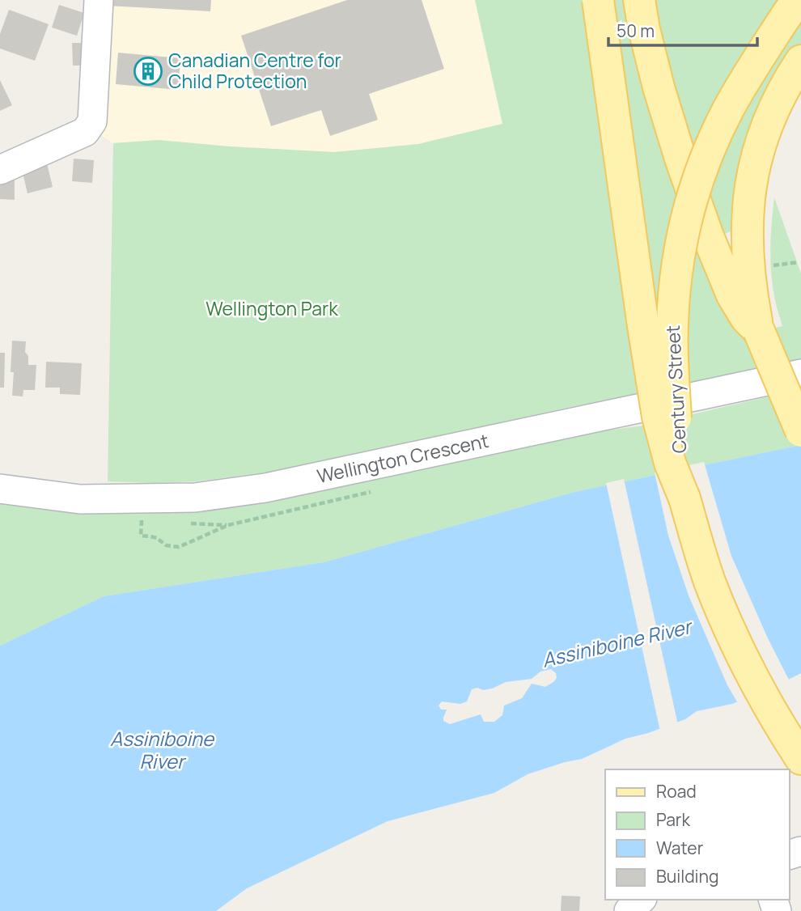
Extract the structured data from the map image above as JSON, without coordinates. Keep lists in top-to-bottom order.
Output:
{
  "streets": {
    "main road": ["Century Street"],
    "street": ["Wellington Crescent"]
  },
  "water": ["Assiniboine River"],
  "parks": ["Wellington Park"],
  "places": {
    "building": ["Canadian Centre for Child Protection"]
  },
  "legend": [
    "Road",
    "Park",
    "Water",
    "Building"
  ],
  "scale_bar": "50 m"
}
